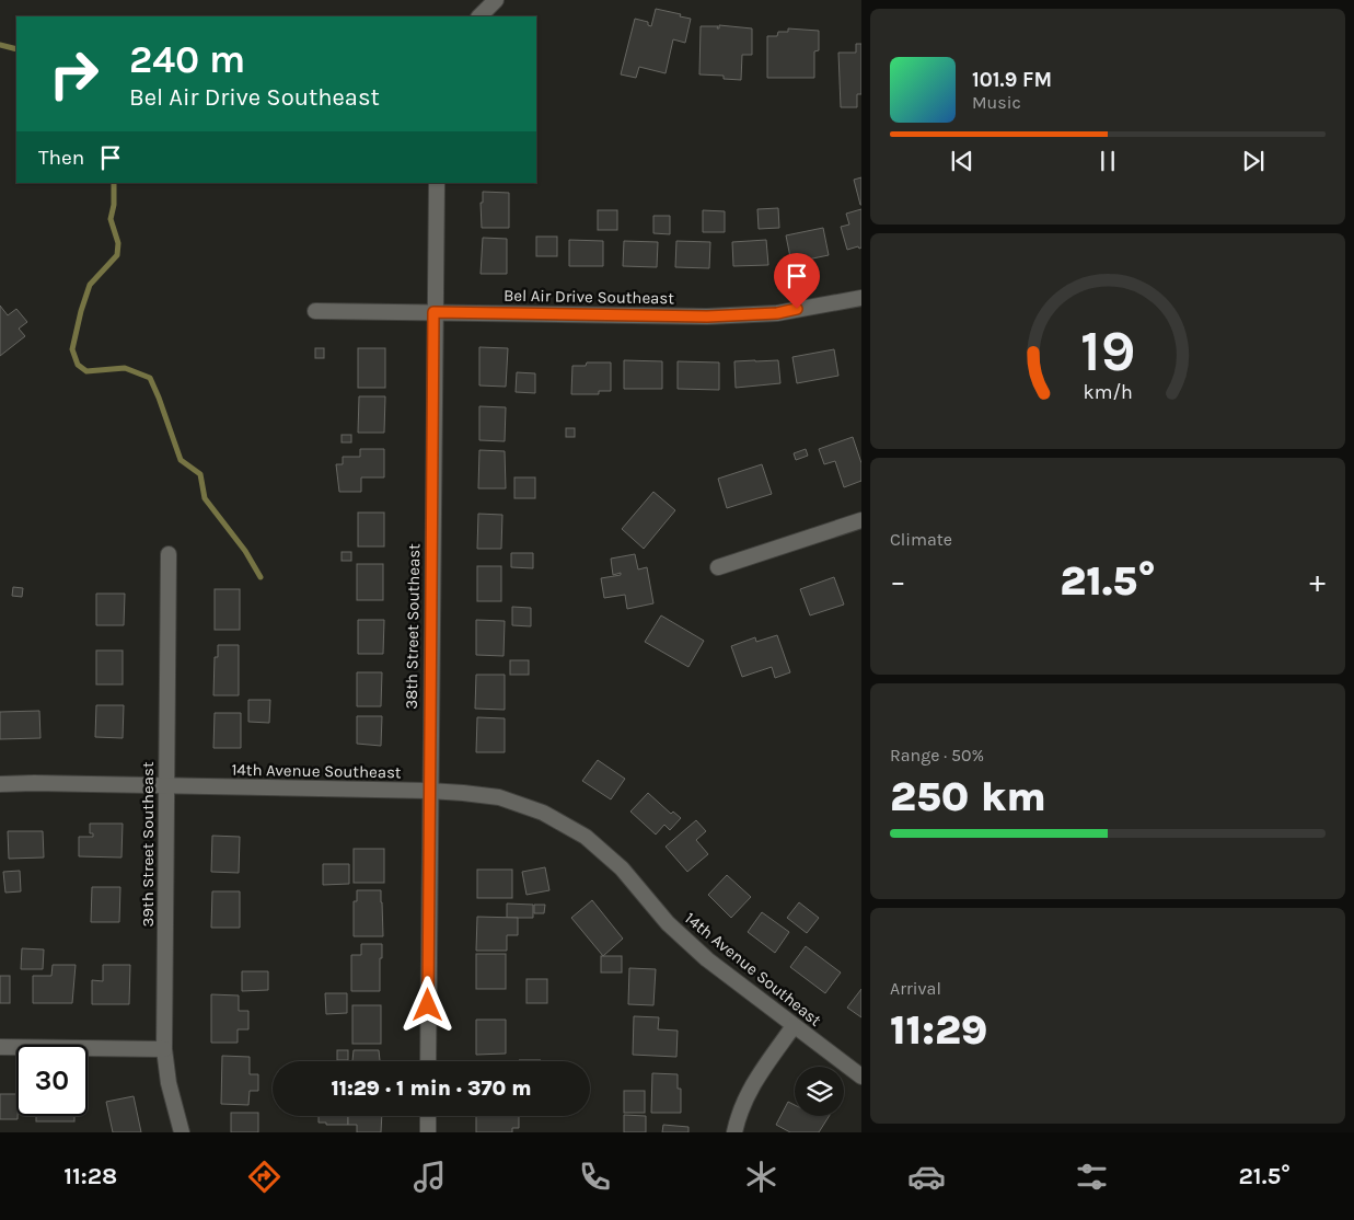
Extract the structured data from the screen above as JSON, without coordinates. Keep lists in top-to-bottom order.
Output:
{
  "streets": {
    "street": [
      "Bel Air Drive Southeast",
      "38th Street Southeast",
      "14th Avenue Southeast",
      "39th Street Southeast"
    ]
  },
  "crossings": [
    ["Bel Air Drive Southeast", "38th Street Southeast"],
    ["38th Street Southeast", "14th Avenue Southeast"],
    ["14th Avenue Southeast", "39th Street Southeast"]
  ],
  "page": {
    "turn": ["240 m", "Bel Air Drive Southeast"],
    "song": ["101.9 FM", "Music"],
    "then": "Then",
    "tile": [
      "Climate",
      ["Range · 50%", "250 km"],
      ["Arrival", "11:29"]
    ],
    "heat": ["−", "21.5°", "+"],
    "limit": "30",
    "trip": "11:29 · 1 min · 370 m",
    "tabs": ["11:28", "21.5°"],
    "gauge": ["19", "km/h"]
  }
}
